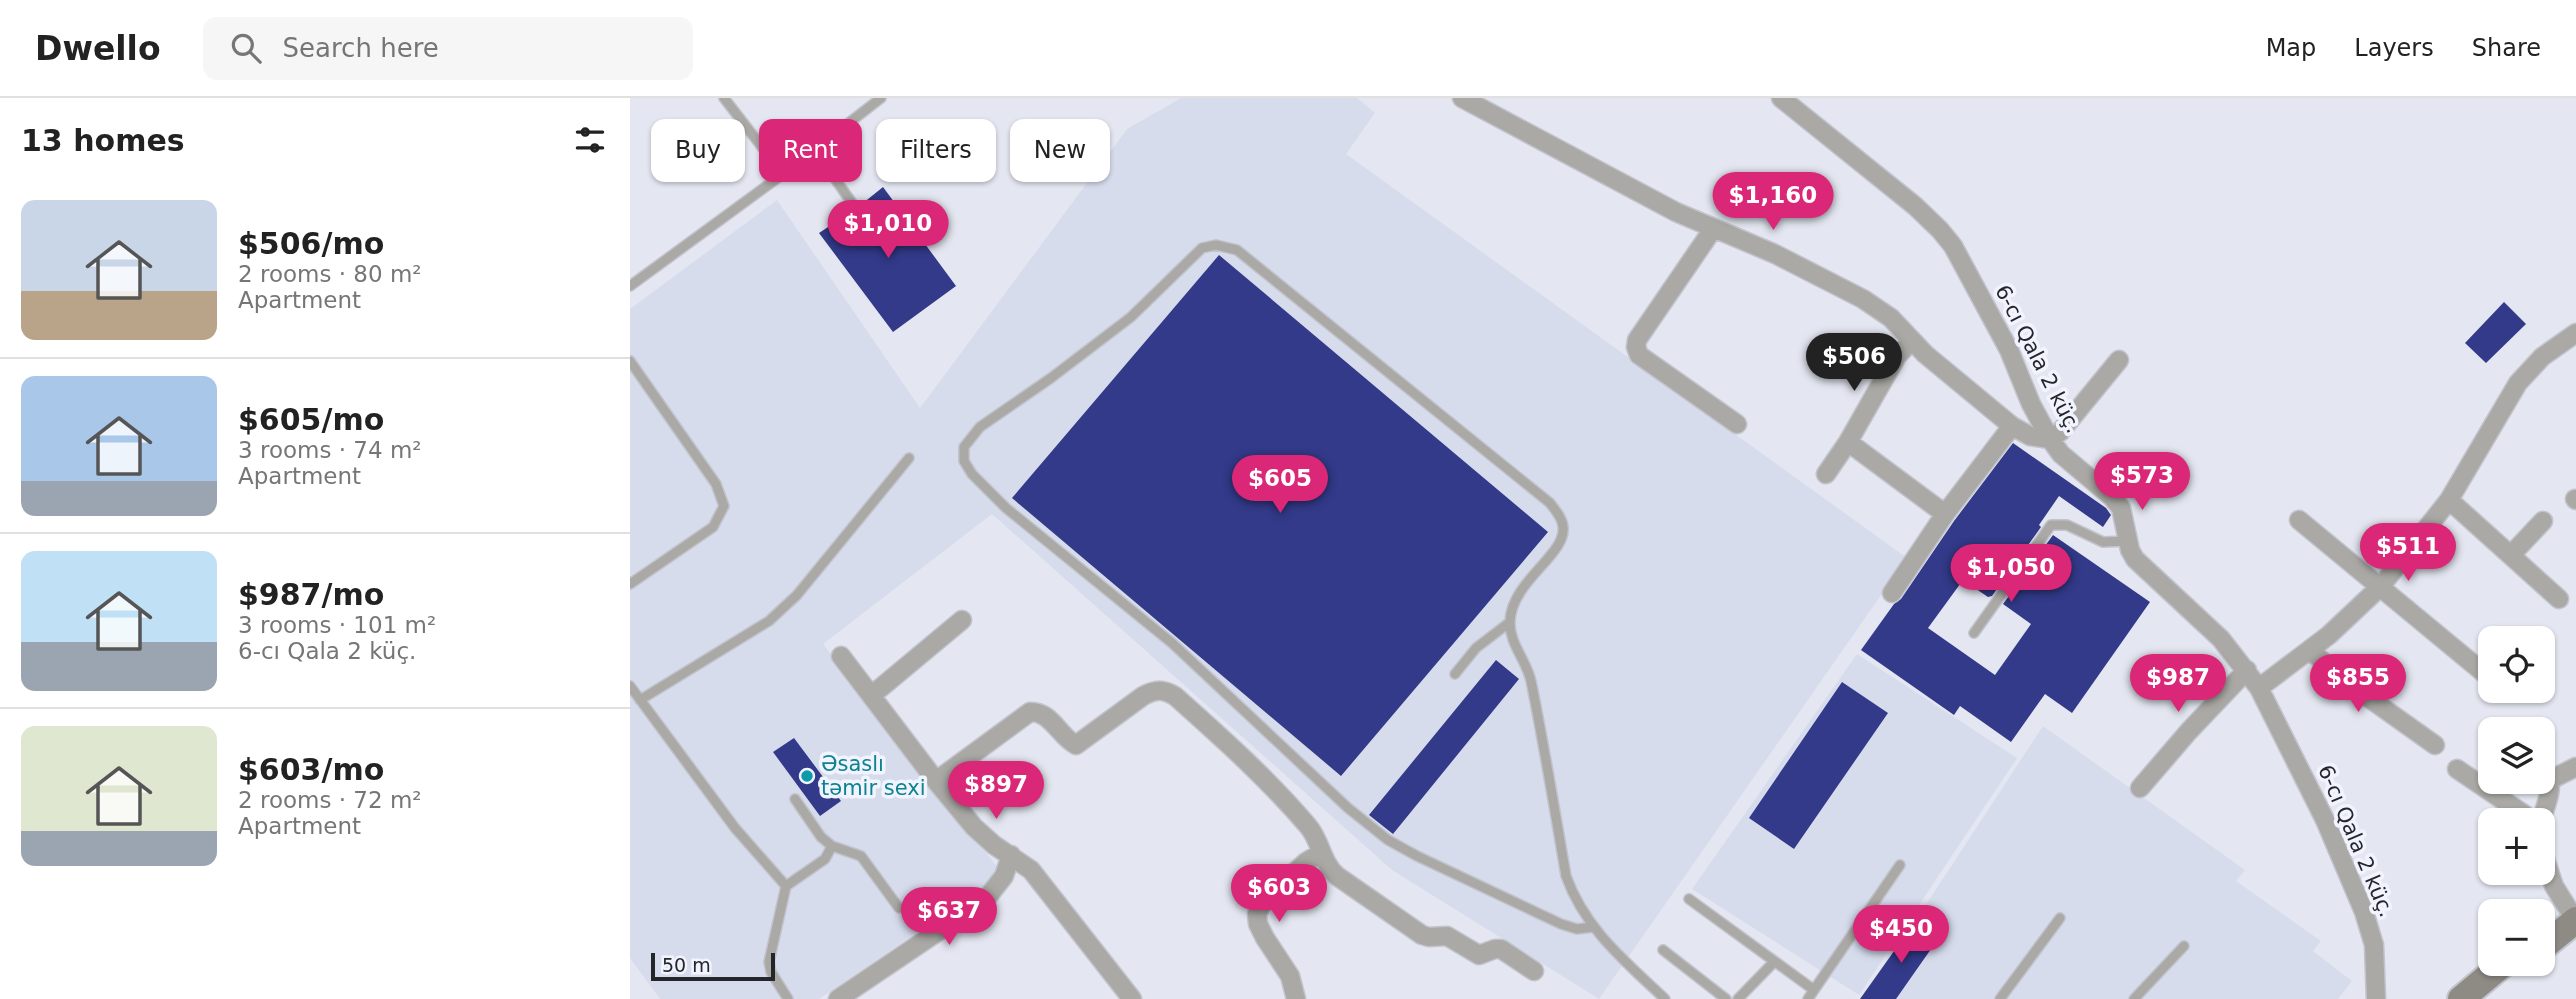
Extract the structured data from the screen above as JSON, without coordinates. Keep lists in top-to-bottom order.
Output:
{
  "streets": {
    "street": ["6-cı Qala 2 küç."]
  },
  "places": ["Əsaslı təmir sexi"],
  "scale_bar": "50 m",
  "page": {
    "header": "Dwello",
    "search": "Search here",
    "nav": ["Map", "Layers", "Share"],
    "heading": "13 homes",
    "chip": [
      "Buy",
      "Rent",
      "Filters",
      "New"
    ],
    "price": [
      "$1,160",
      "$1,010",
      "$506",
      "$573",
      "$605",
      "$511",
      "$1,050",
      "$987",
      "$855",
      "$897",
      "$603",
      "$637",
      "$450"
    ],
    "list": [
      {
        "name": "$506/mo",
        "note": "2 rooms · 80 m² · Apartment"
      },
      {
        "name": "$605/mo",
        "note": "3 rooms · 74 m² · Apartment"
      },
      {
        "name": "$987/mo",
        "note": "3 rooms · 101 m² · 6-cı Qala 2 küç."
      },
      {
        "name": "$603/mo",
        "note": "2 rooms · 72 m² · Apartment"
      }
    ],
    "map_buttons": ["+", "−"],
    "scale": "50 m"
  }
}
